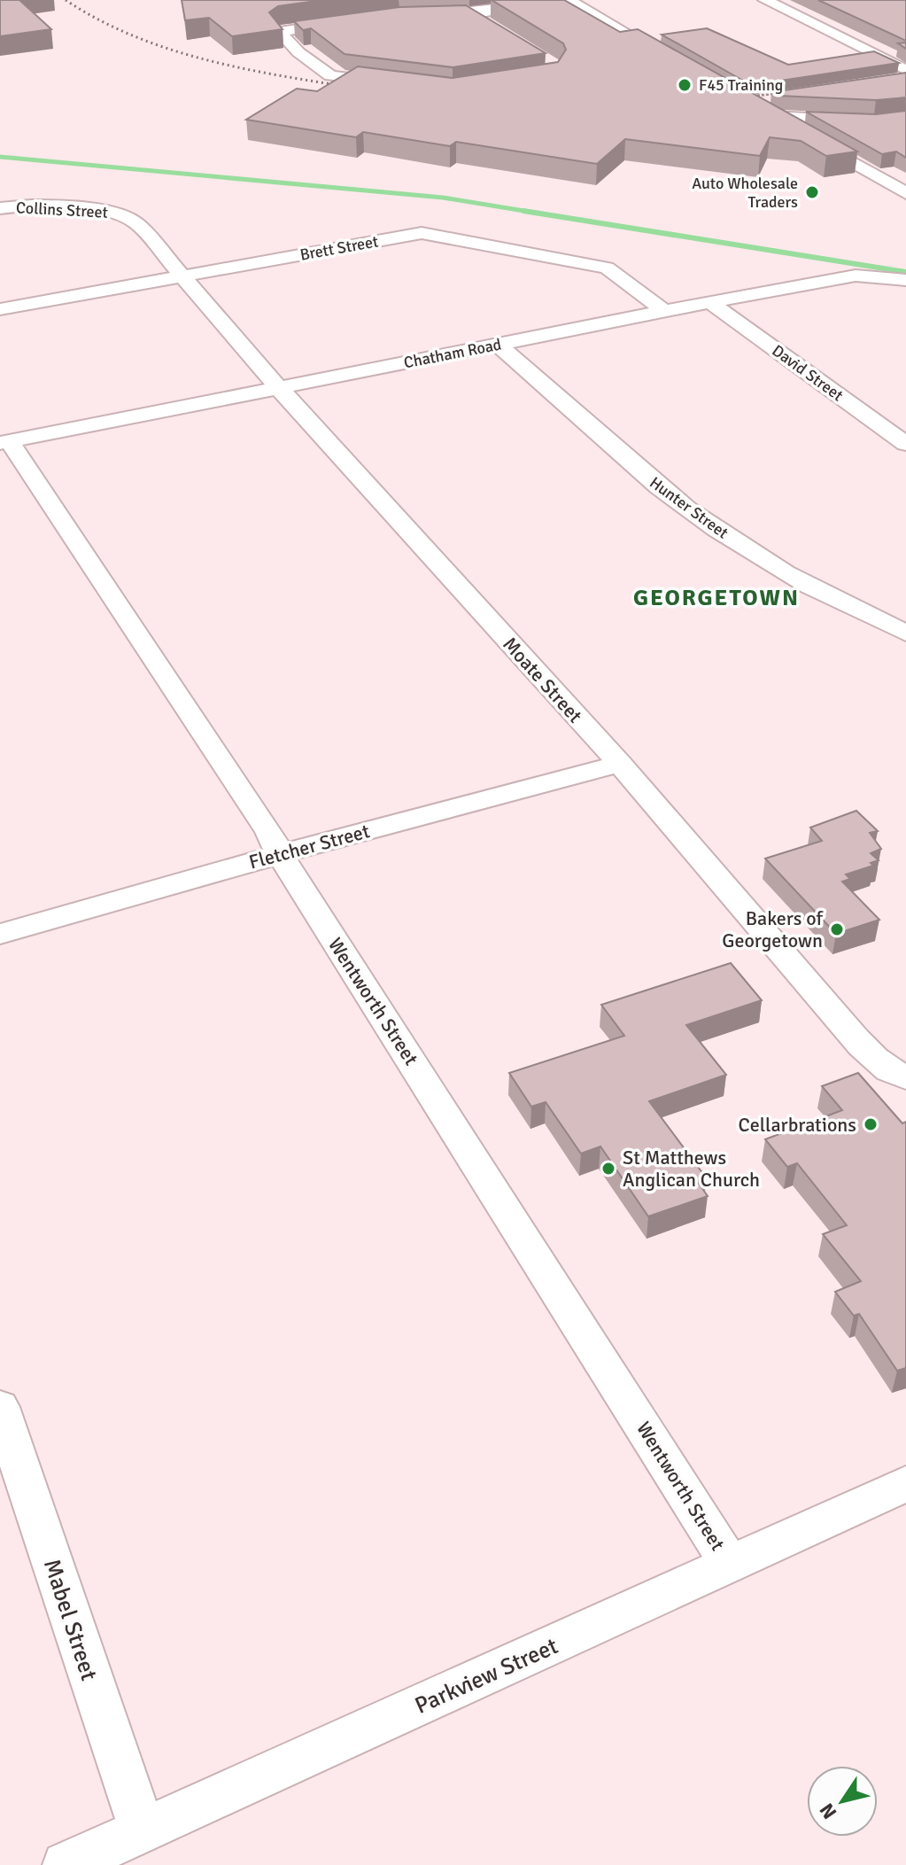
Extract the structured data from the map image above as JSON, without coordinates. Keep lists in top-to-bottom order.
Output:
{
  "streets": {
    "street": [
      "Collins Street",
      "Brett Street",
      "Chatham Road",
      "David Street",
      "Hunter Street",
      "Moate Street",
      "Fletcher Street",
      "Wentworth Street",
      "Mabel Street",
      "Parkview Street"
    ]
  },
  "crossings": [
    ["Collins Street", "Brett Street"],
    ["Collins Street", "Moate Street"],
    ["Brett Street", "Chatham Road"],
    ["Brett Street", "Moate Street"],
    ["Chatham Road", "David Street"],
    ["Chatham Road", "Hunter Street"],
    ["Chatham Road", "Moate Street"],
    ["Chatham Road", "Wentworth Street"],
    ["Moate Street", "Fletcher Street"],
    ["Fletcher Street", "Wentworth Street"],
    ["Wentworth Street", "Parkview Street"],
    ["Mabel Street", "Parkview Street"]
  ],
  "districts": ["GEORGETOWN"],
  "places": [
    "F45 Training",
    "Auto Wholesale Traders",
    "Bakers of Georgetown",
    "Cellarbrations",
    "St Matthews Anglican Church"
  ],
  "north": "bottom left"
}
